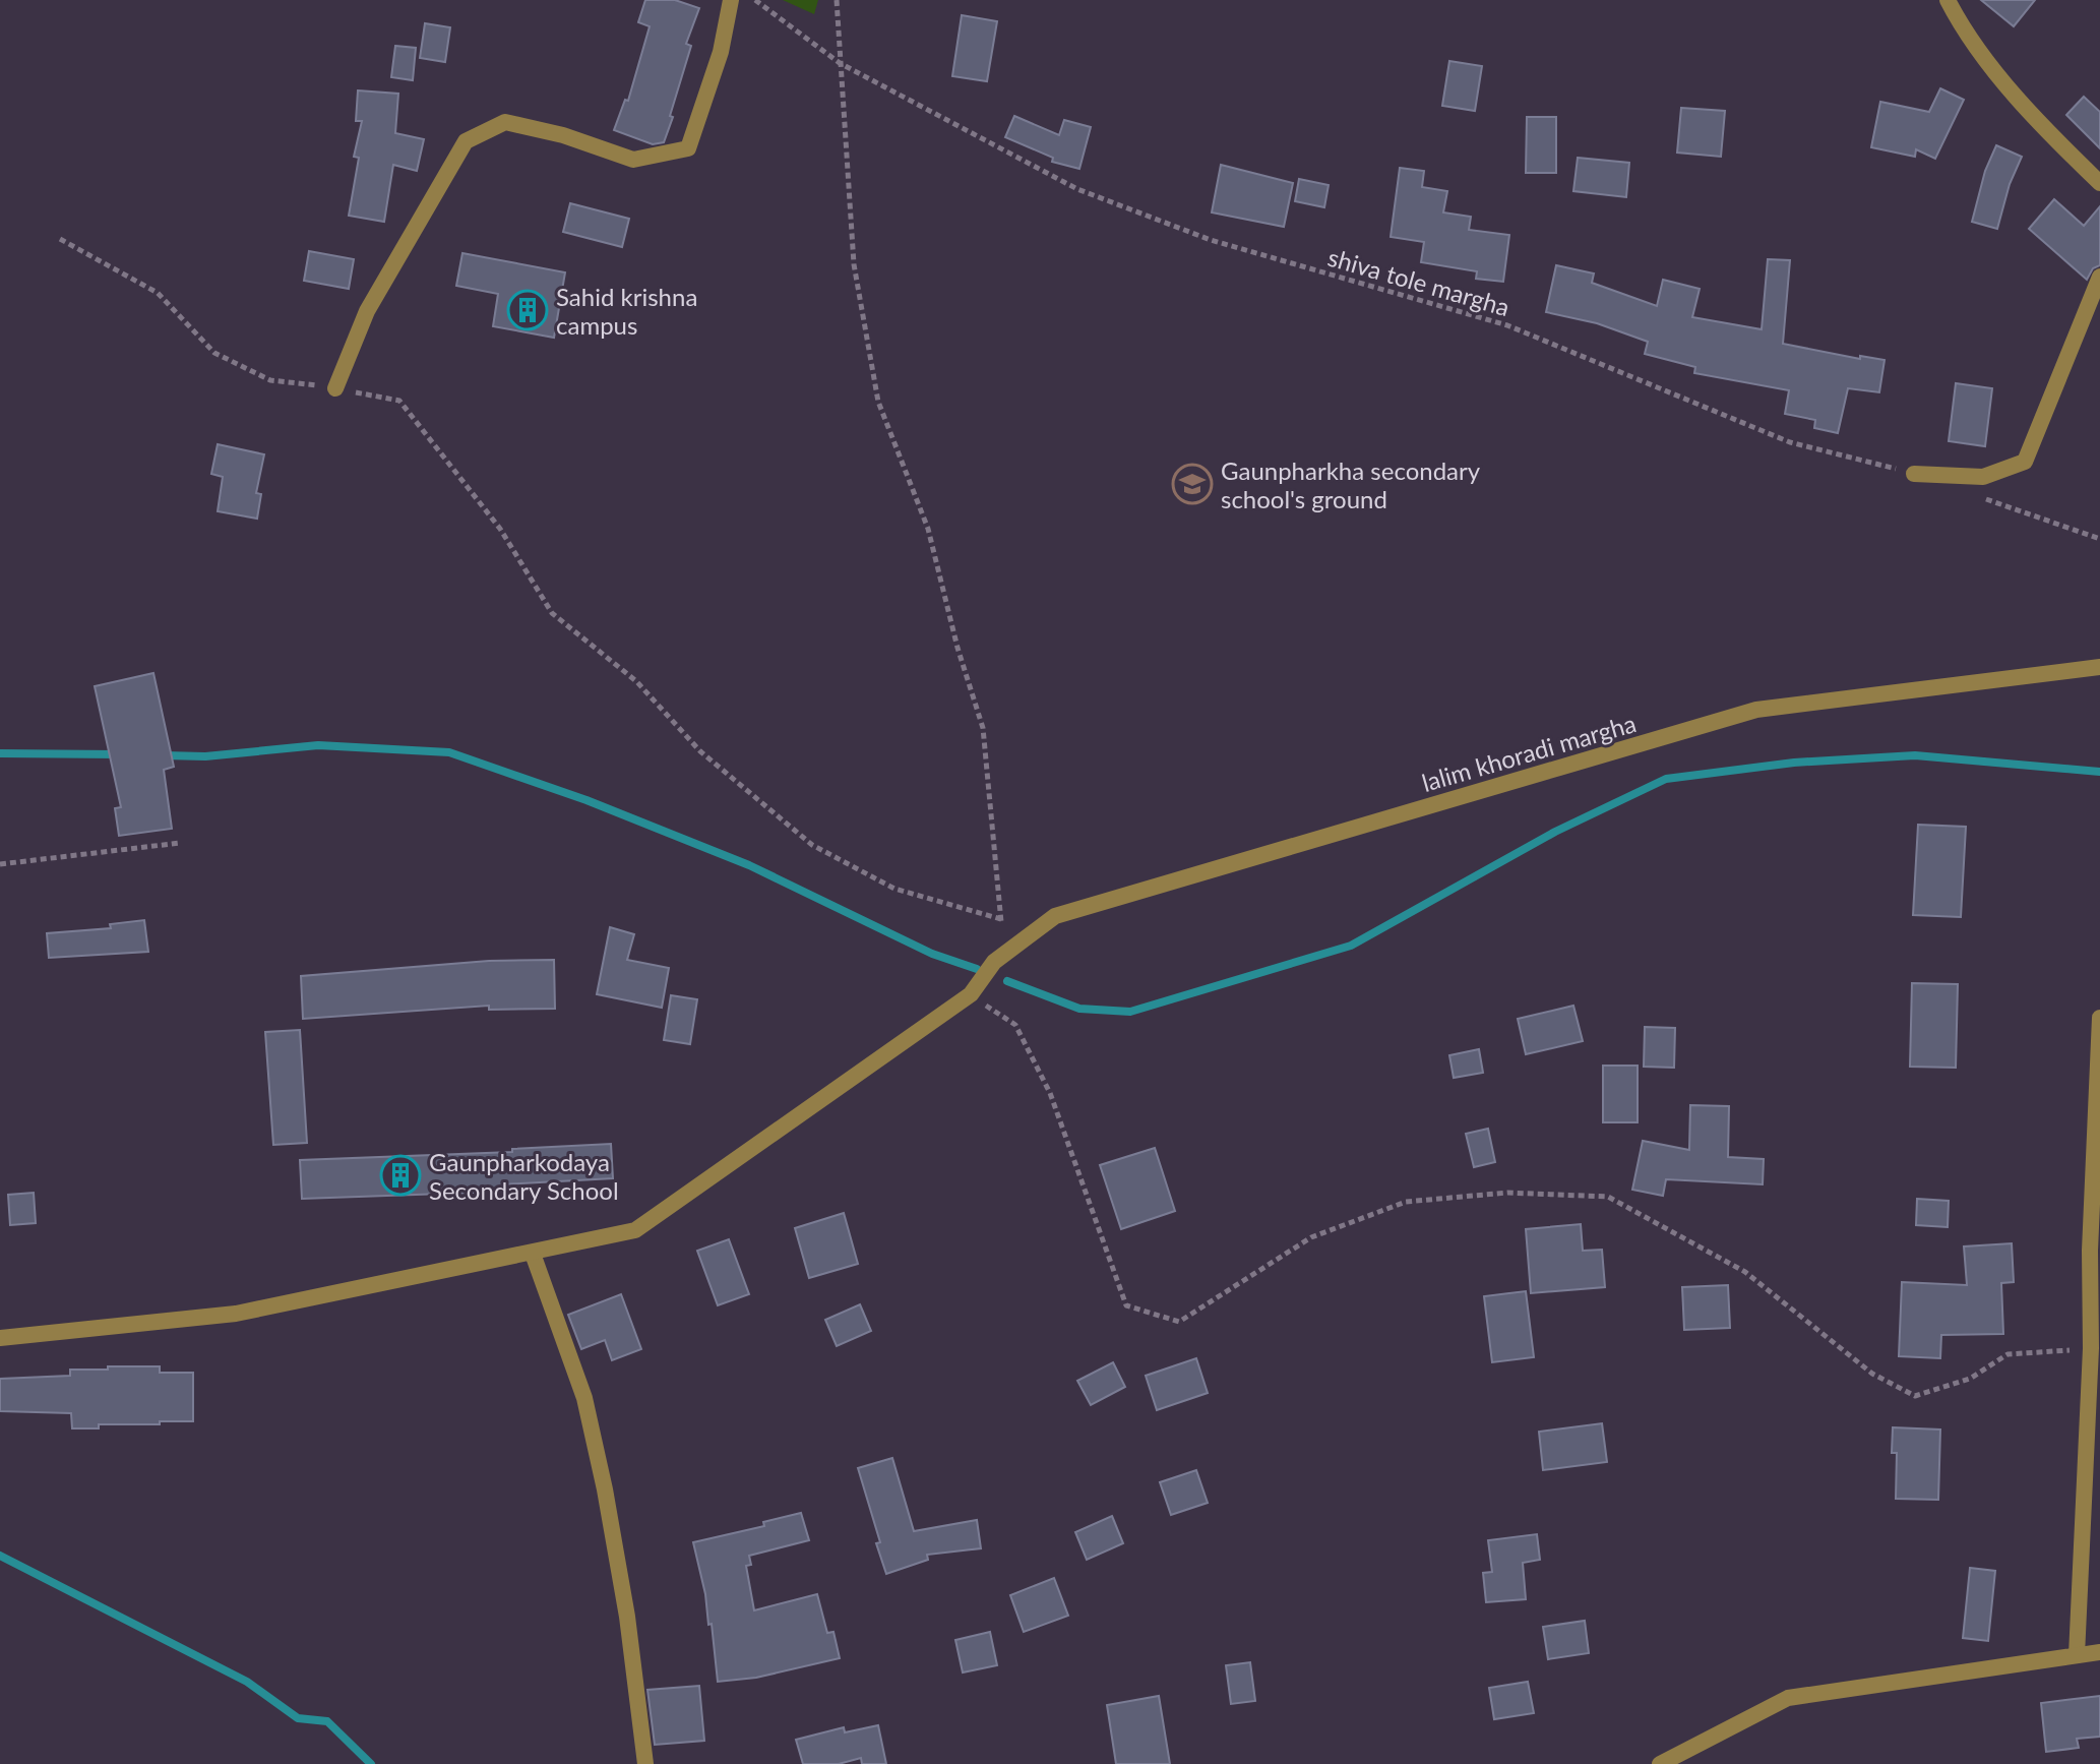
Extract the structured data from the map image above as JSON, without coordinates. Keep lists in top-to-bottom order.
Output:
{
  "streets": {
    "street": ["lalim khoradi margha"],
    "path": ["shiva tole margha"]
  },
  "places": {
    "building": ["Sahid krishna campus", "Gaunpharkodaya Secondary School"],
    "school or university": ["Gaunpharkha secondary school's ground"]
  }
}
